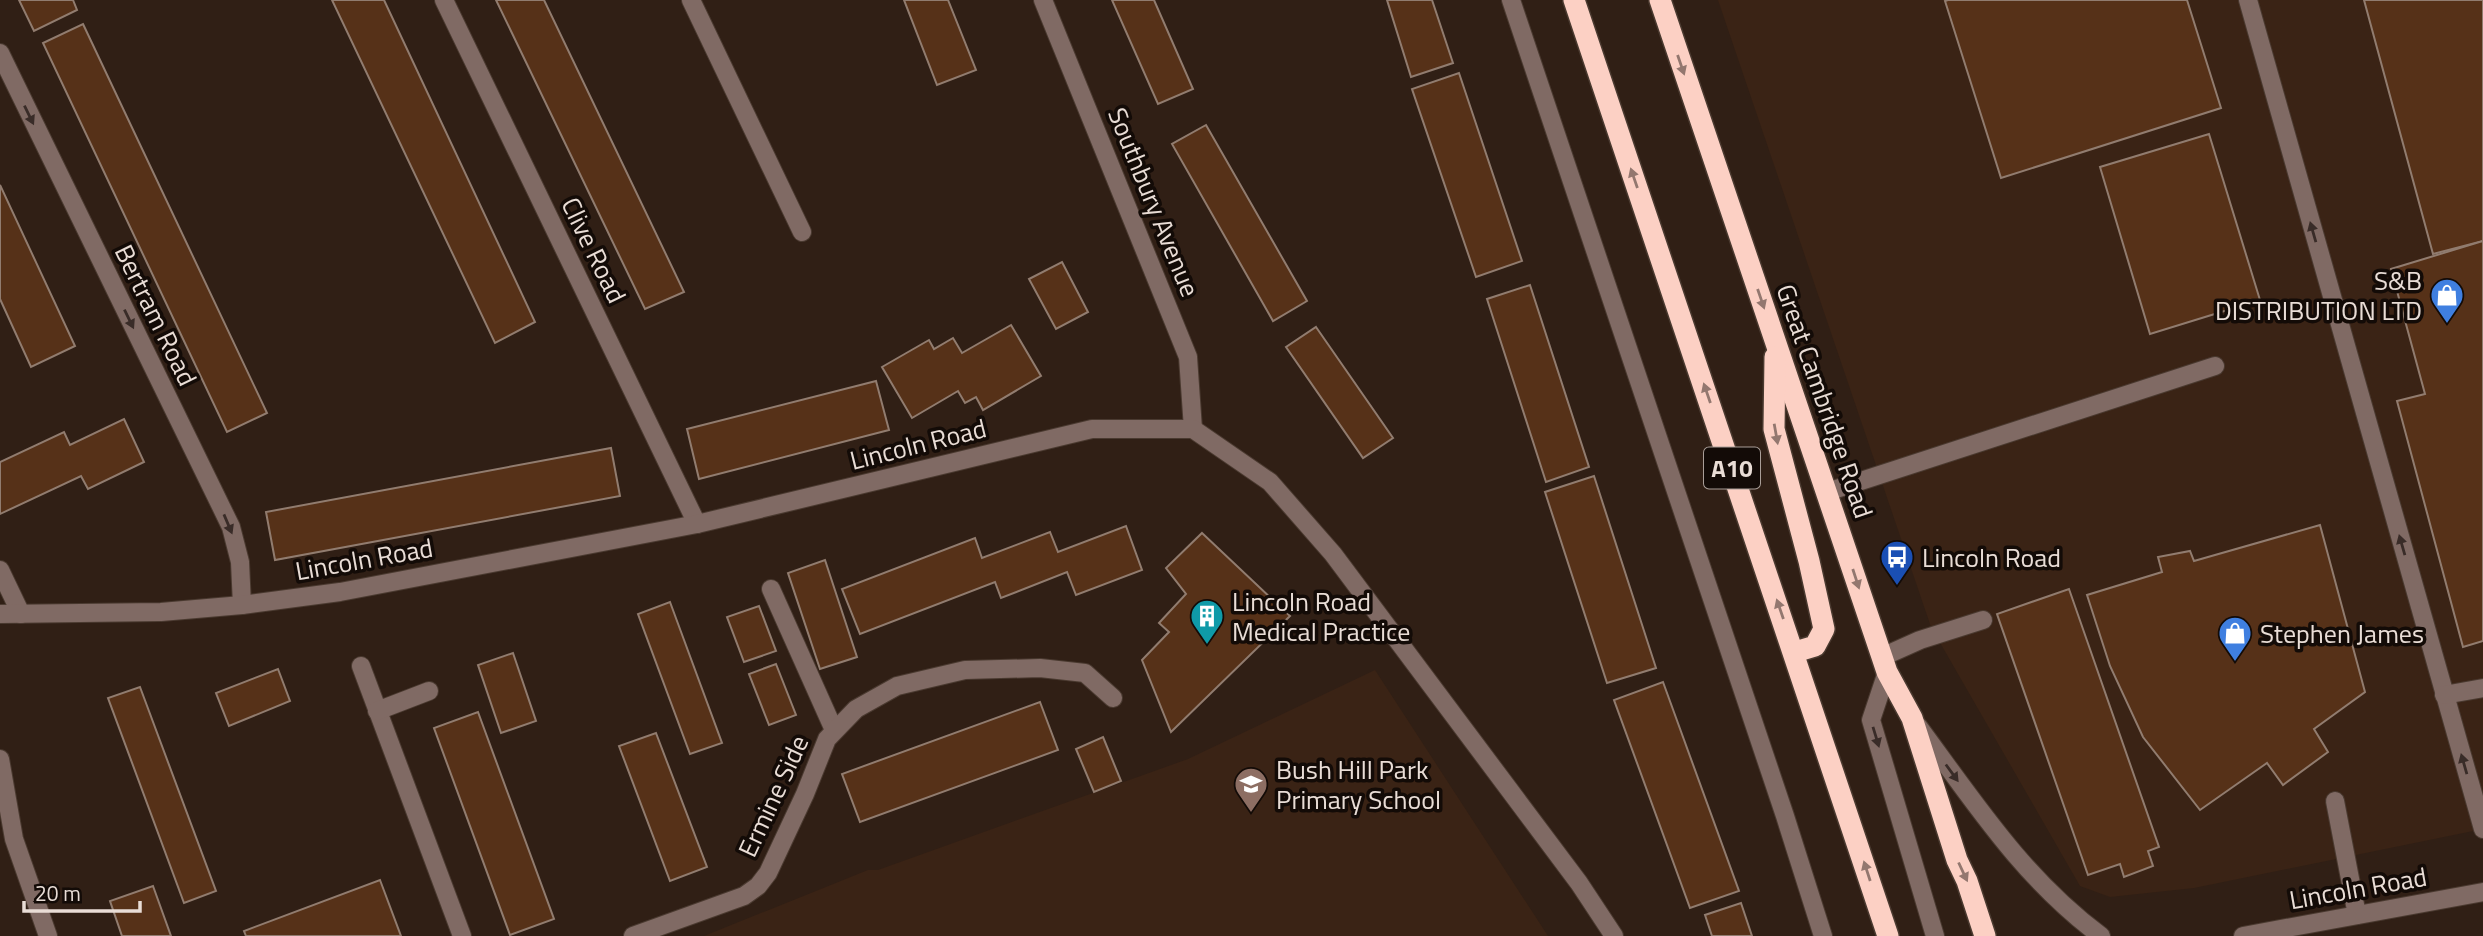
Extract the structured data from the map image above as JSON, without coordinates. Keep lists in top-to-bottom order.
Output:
{
  "streets": {
    "highway": ["Great Cambridge Road", "A10"],
    "street": [
      "Southbury Avenue",
      "Clive Road",
      "Bertram Road",
      "Lincoln Road",
      "Ermine Side"
    ]
  },
  "crossings": [
    ["Southbury Avenue", "Lincoln Road"],
    ["Clive Road", "Lincoln Road"],
    ["Bertram Road", "Lincoln Road"],
    ["Great Cambridge Road", "A10"]
  ],
  "one_way": ["Bertram Road"],
  "places": {
    "shop": ["S&B DISTRIBUTION LTD", "Stephen James"],
    "bus stop": ["Lincoln Road"],
    "building": ["Lincoln Road Medical Practice"],
    "school or university": ["Bush Hill Park Primary School"]
  },
  "scale_bar": "20 m"
}
